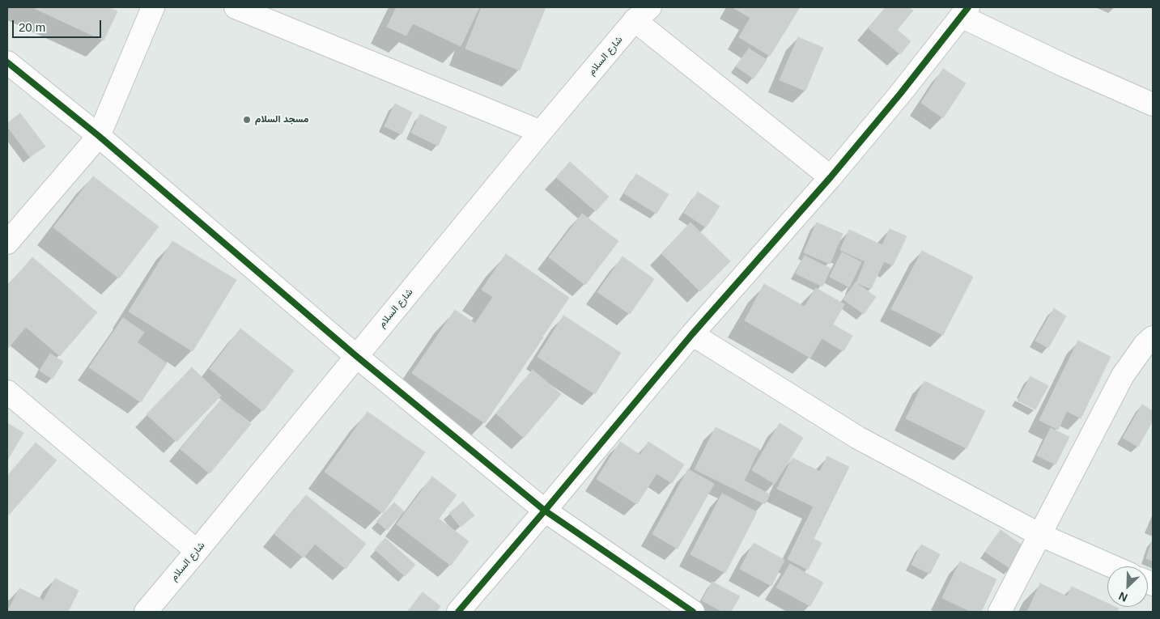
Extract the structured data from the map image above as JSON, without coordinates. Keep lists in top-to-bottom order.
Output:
{
  "streets": {
    "street": ["شارع السلام"]
  },
  "places": ["مسجد السلام"],
  "scale_bar": "20 m",
  "north": "bottom left"
}
